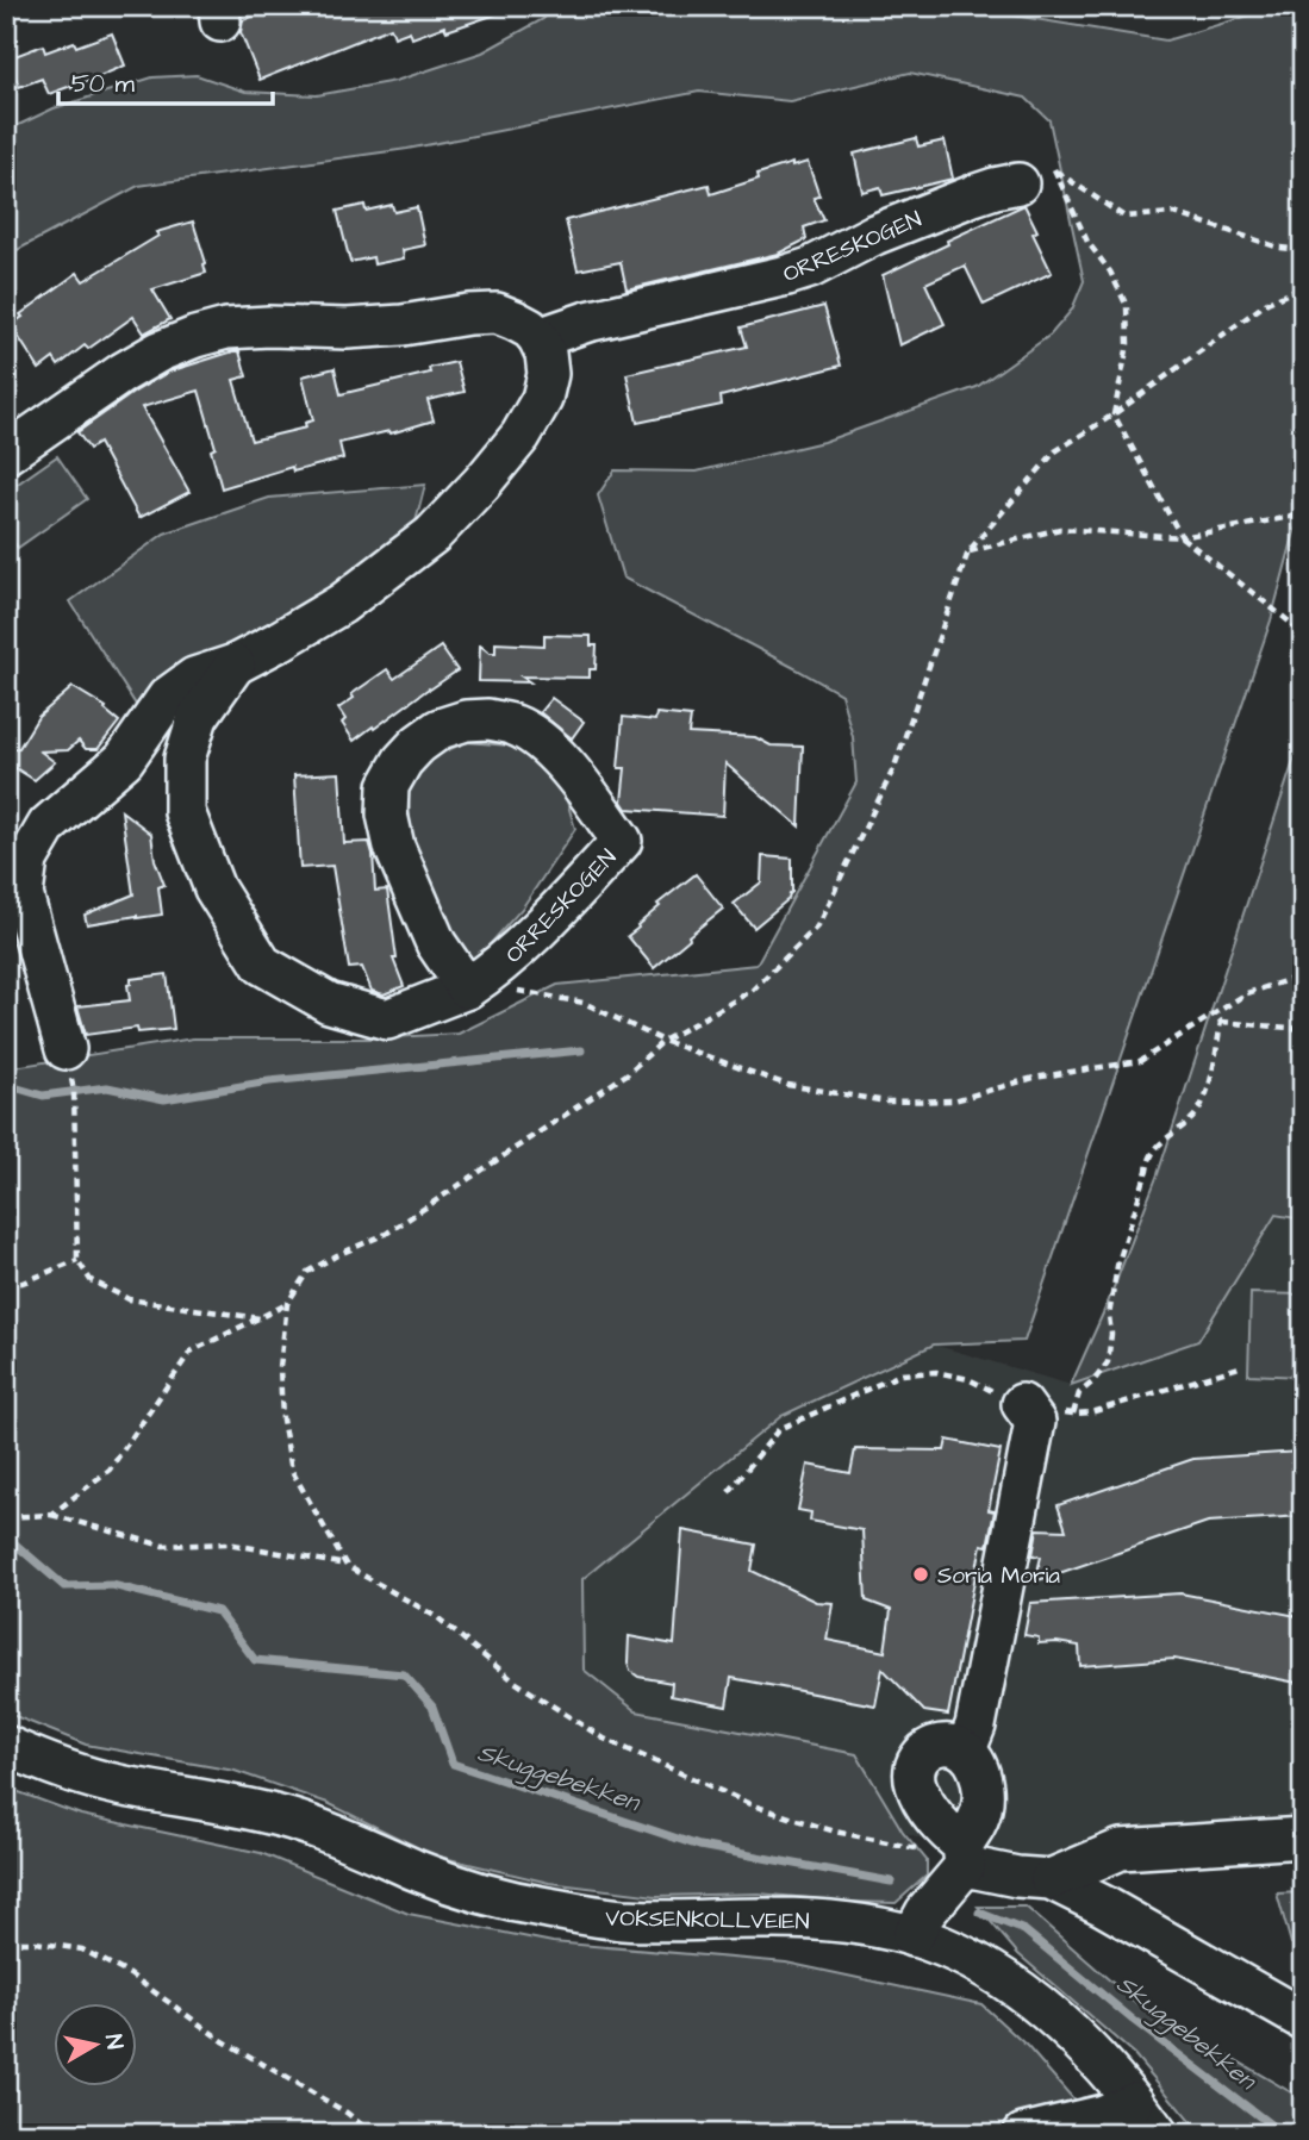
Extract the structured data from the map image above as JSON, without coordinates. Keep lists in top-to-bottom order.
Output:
{
  "streets": {
    "street": ["ORRESKOGEN", "VOKSENKOLLVEIEN"]
  },
  "water": ["Skuggebekken"],
  "places": ["Soria Moria"],
  "scale_bar": "50 m",
  "north": "right"
}
